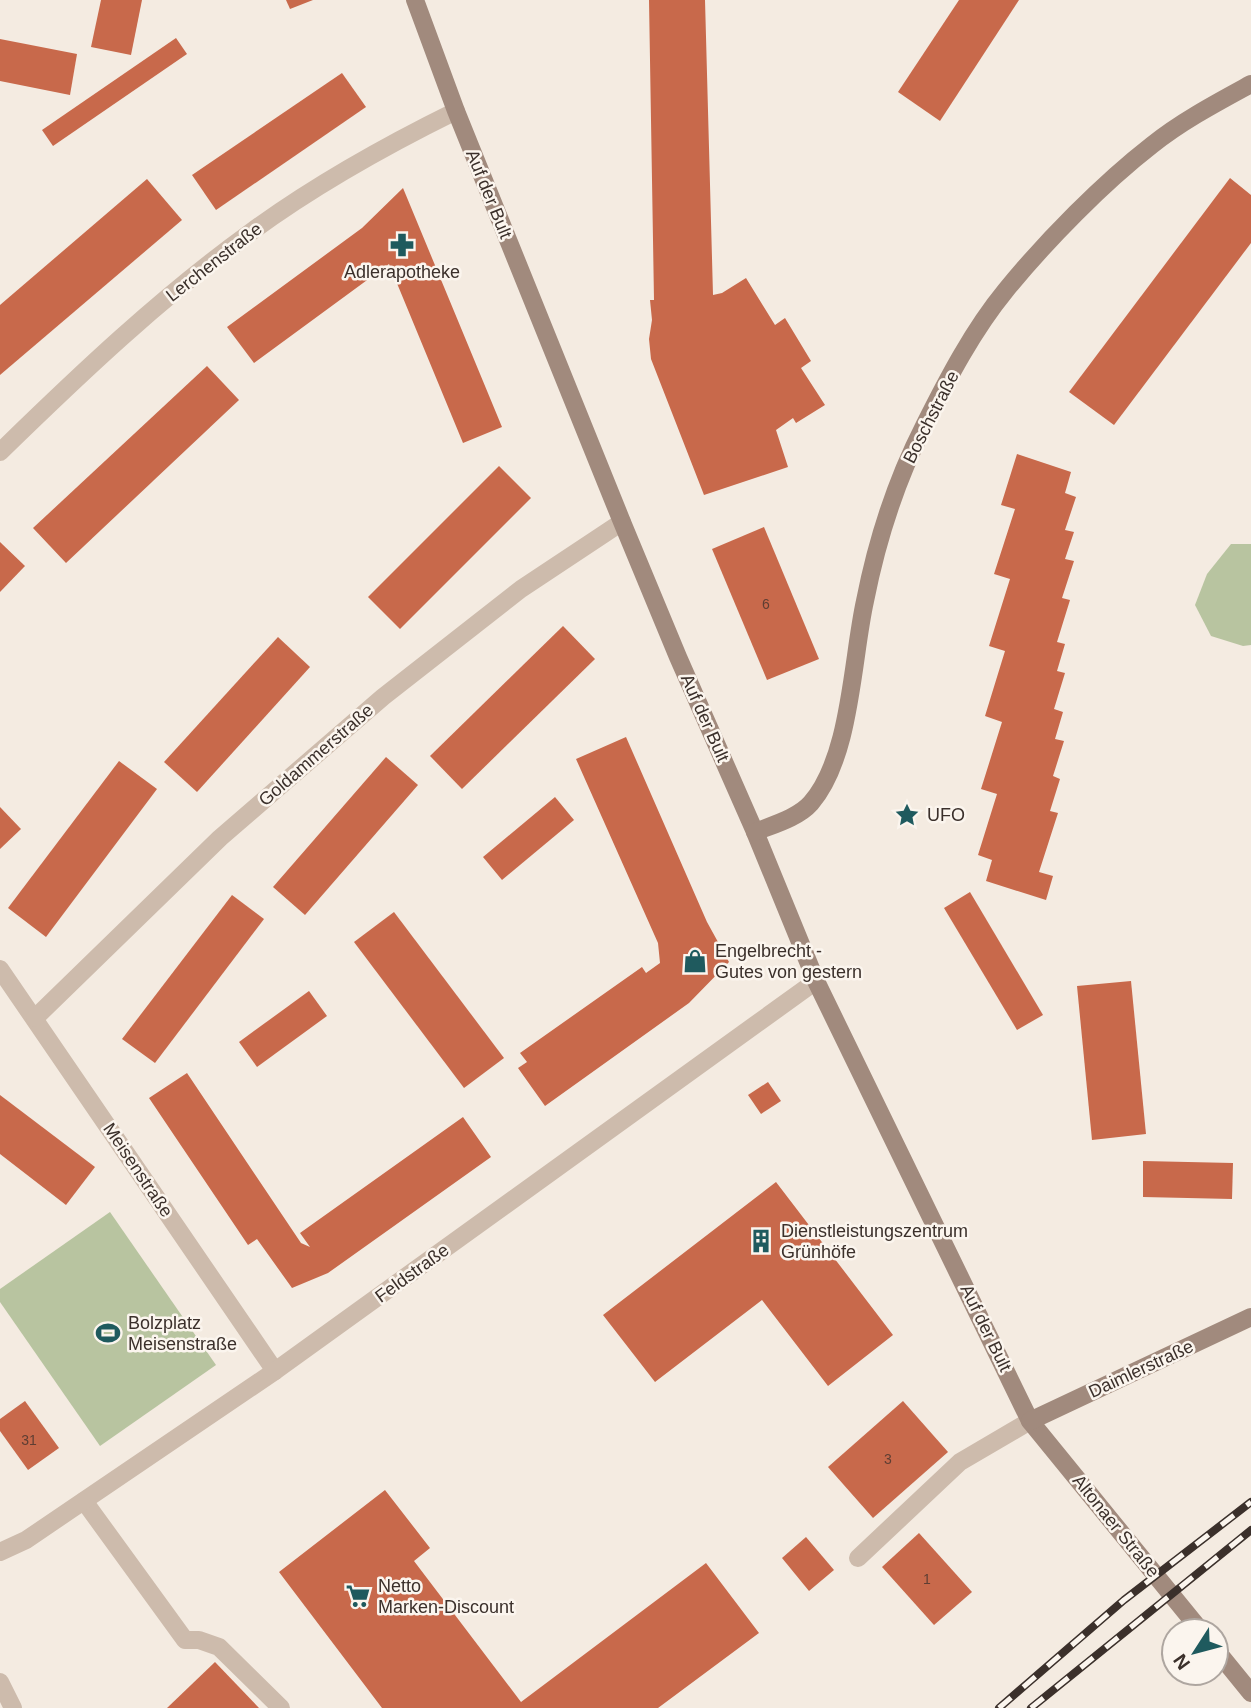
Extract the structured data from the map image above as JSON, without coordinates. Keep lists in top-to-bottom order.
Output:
{
  "streets": {
    "street": [
      "Auf der Bult",
      "Lerchenstraße",
      "Boschstraße",
      "Goldammerstraße",
      "Meisenstraße",
      "Feldstraße",
      "Daimlerstraße",
      "Altonaer Straße"
    ]
  },
  "crossings": [
    ["Auf der Bult", "Lerchenstraße"],
    ["Auf der Bult", "Boschstraße"],
    ["Auf der Bult", "Goldammerstraße"],
    ["Auf der Bult", "Feldstraße"],
    ["Auf der Bult", "Daimlerstraße"],
    ["Auf der Bult", "Altonaer Straße"],
    ["Goldammerstraße", "Meisenstraße"],
    ["Meisenstraße", "Feldstraße"],
    ["Daimlerstraße", "Altonaer Straße"]
  ],
  "places": {
    "pharmacy": ["Adlerapotheke"],
    "place": ["UFO"],
    "shop": ["Engelbrecht - Gutes von gestern"],
    "building": ["Dienstleistungszentrum Grünhöfe"],
    "sports": ["Bolzplatz Meisenstraße"],
    "supermarket": ["Netto Marken-Discount"]
  },
  "house_numbers": [
    "6",
    "31",
    "3",
    "1"
  ],
  "north": "bottom left"
}
